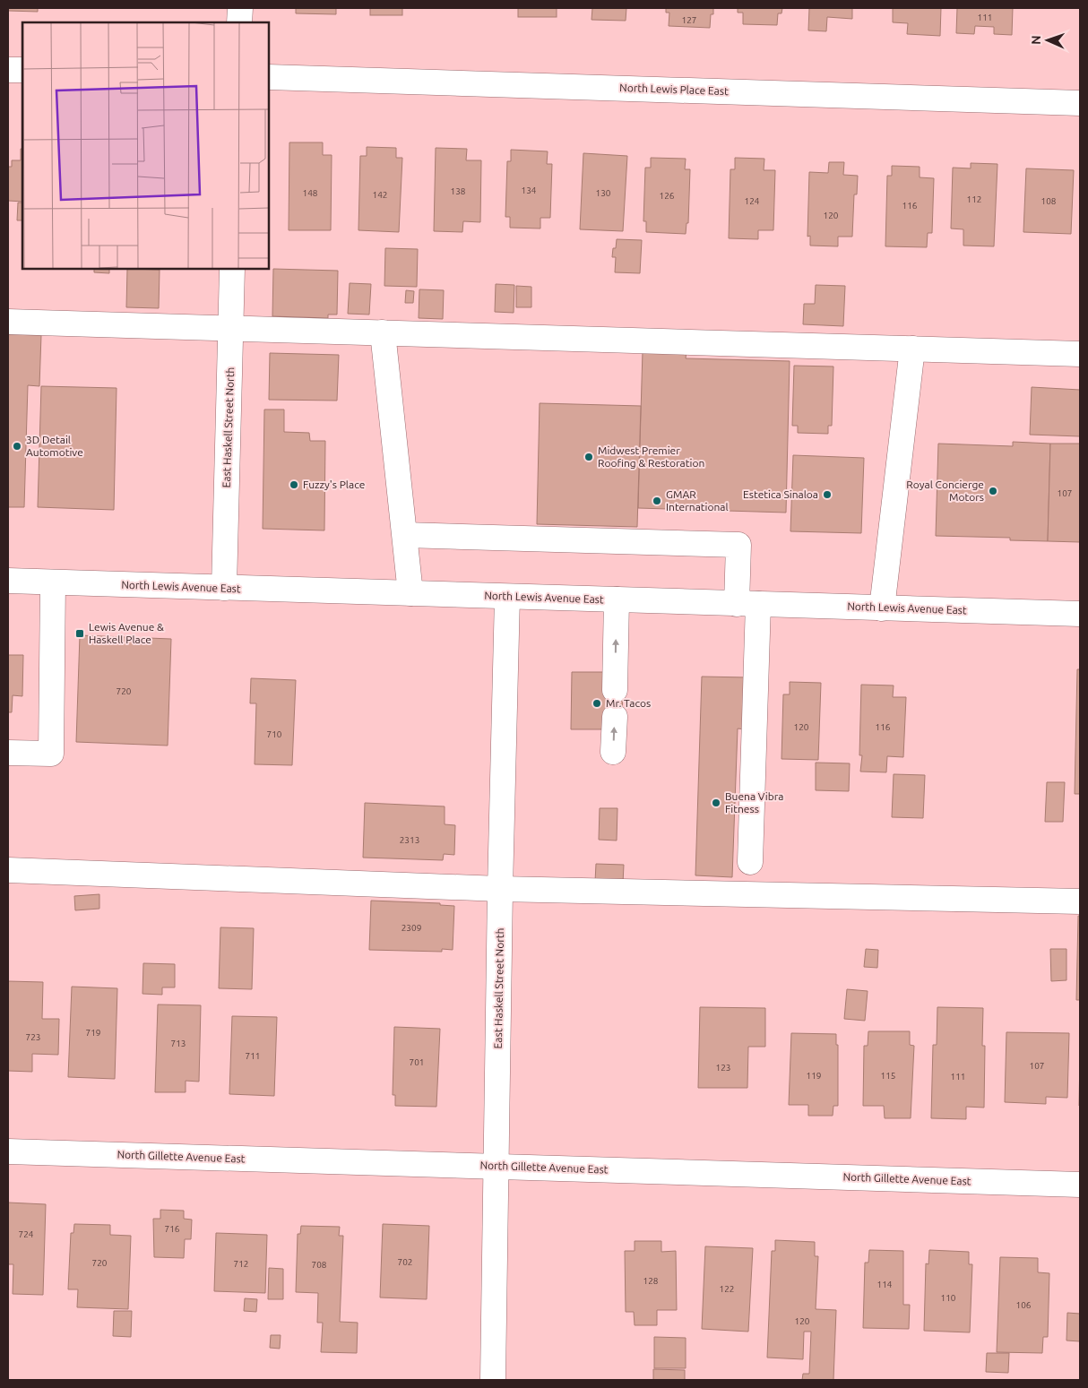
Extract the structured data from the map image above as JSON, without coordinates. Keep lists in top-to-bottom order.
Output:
{
  "streets": {
    "street": [
      "North Lewis Place East",
      "East Haskell Street North",
      "North Lewis Avenue East",
      "North Gillette Avenue East"
    ]
  },
  "crossings": [
    ["East Haskell Street North", "North Lewis Avenue East"],
    ["East Haskell Street North", "North Gillette Avenue East"]
  ],
  "places": {
    "other": [
      "3D Detail Automotive",
      "Midwest Premier Roofing & Restoration",
      "Fuzzy's Place",
      "Royal Concierge Motors",
      "Estetica Sinaloa",
      "GMAR International",
      "Mr. Tacos",
      "Buena Vibra Fitness"
    ],
    "transit": ["Lewis Avenue & Haskell Place"]
  },
  "house_numbers": [
    "111",
    "127",
    "134",
    "138",
    "148",
    "130",
    "142",
    "126",
    "112",
    "124",
    "108",
    "116",
    "120",
    "107",
    "720",
    "120",
    "116",
    "710",
    "2313",
    "2309",
    "719",
    "723",
    "713",
    "711",
    "701",
    "107",
    "123",
    "119",
    "115",
    "111",
    "716",
    "724",
    "702",
    "720",
    "712",
    "708",
    "128",
    "114",
    "122",
    "110",
    "106",
    "120"
  ],
  "north": "left"
}
